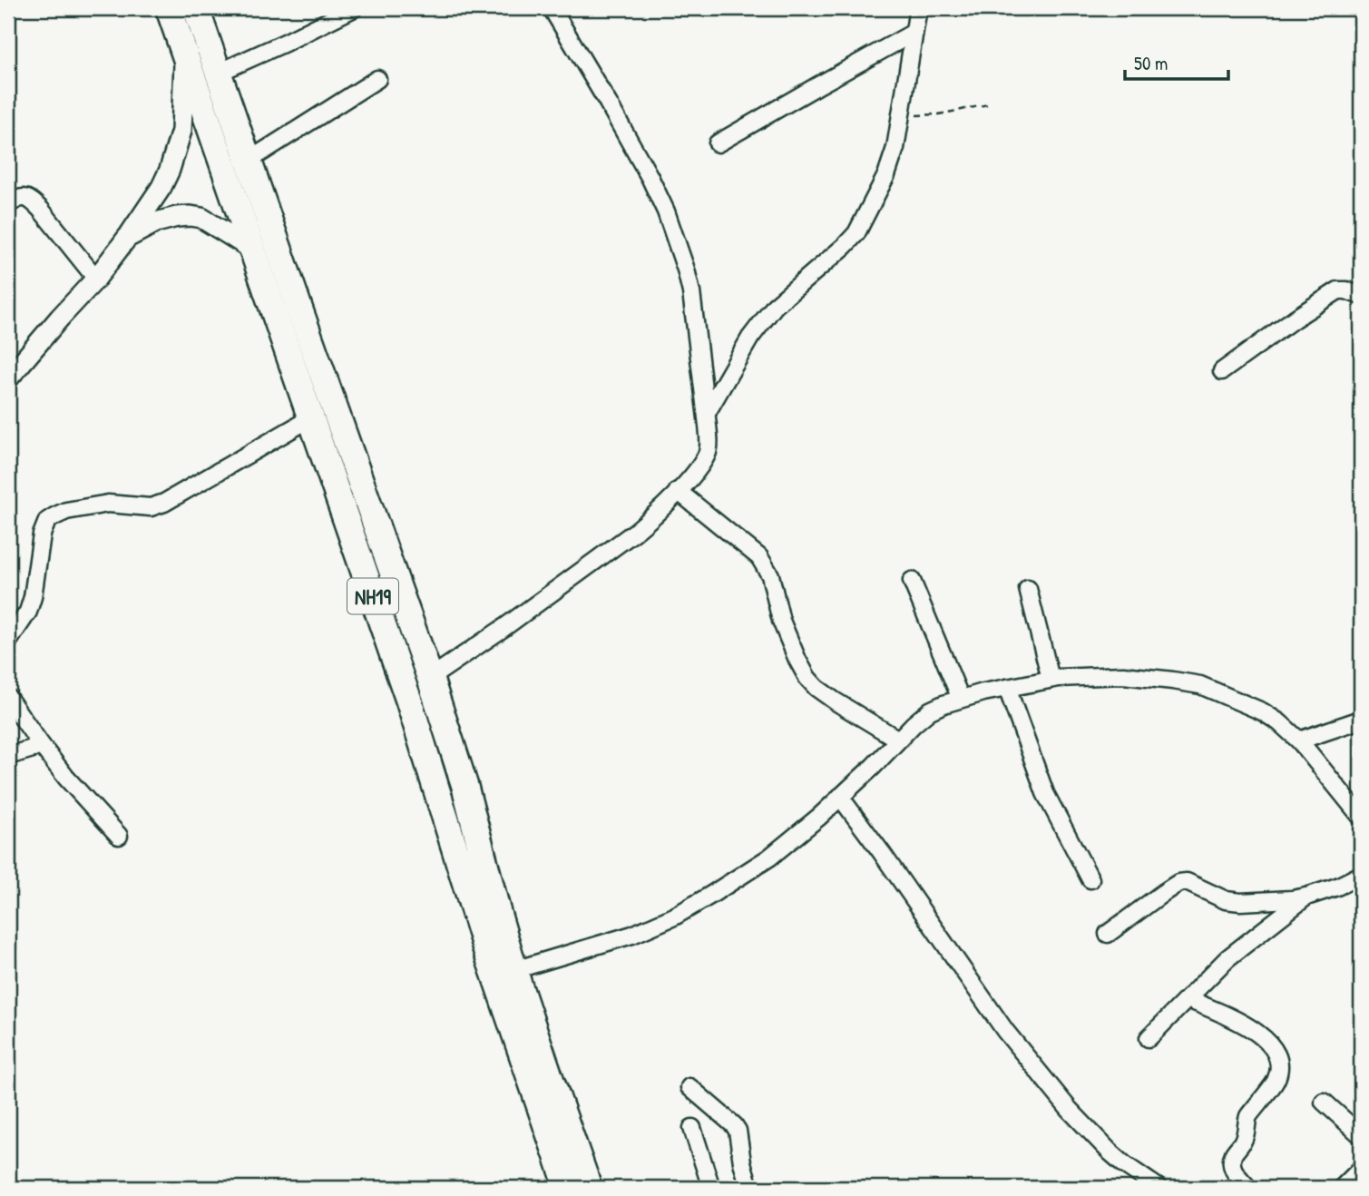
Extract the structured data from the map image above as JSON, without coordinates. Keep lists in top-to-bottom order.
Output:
{
  "streets": {
    "highway": ["NH19"]
  },
  "scale_bar": "50 m"
}
